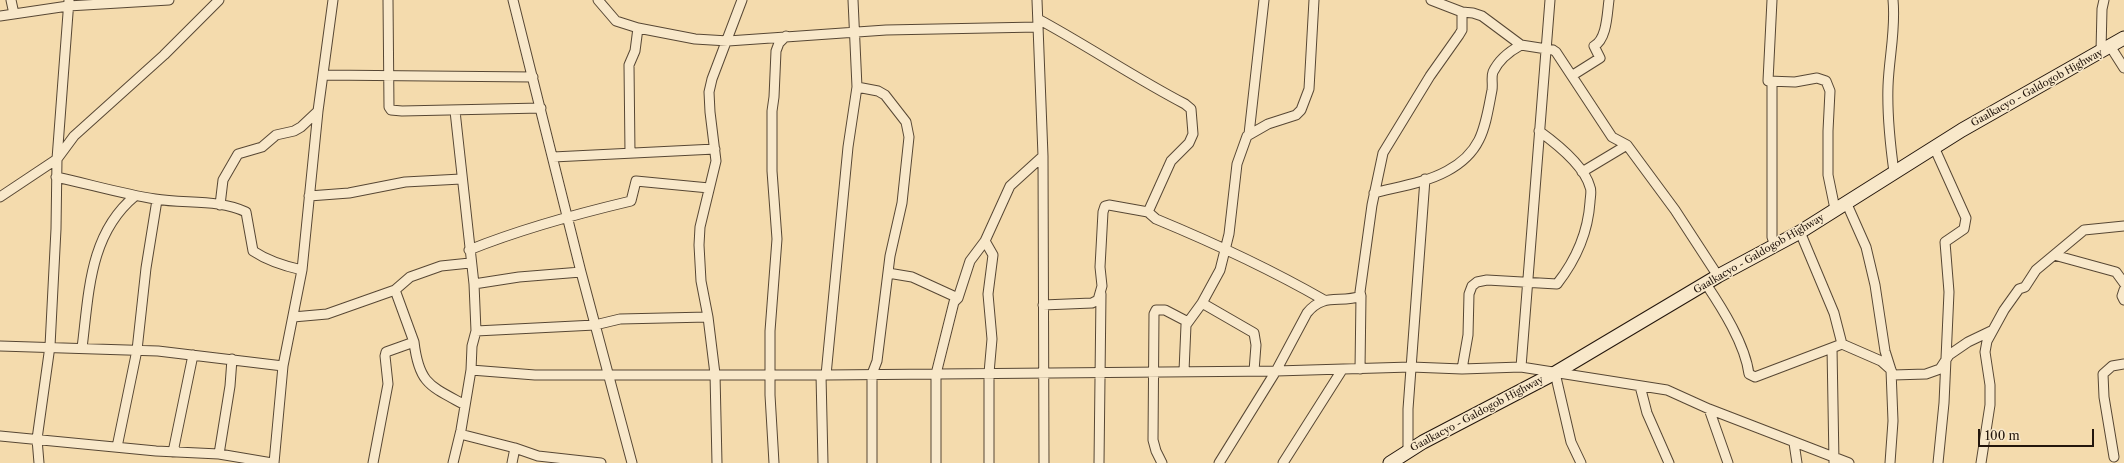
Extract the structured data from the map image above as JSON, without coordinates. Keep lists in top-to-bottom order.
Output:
{
  "streets": {
    "street": ["Gaalkacyo - Galdogob Highway"]
  },
  "scale_bar": "100 m"
}
